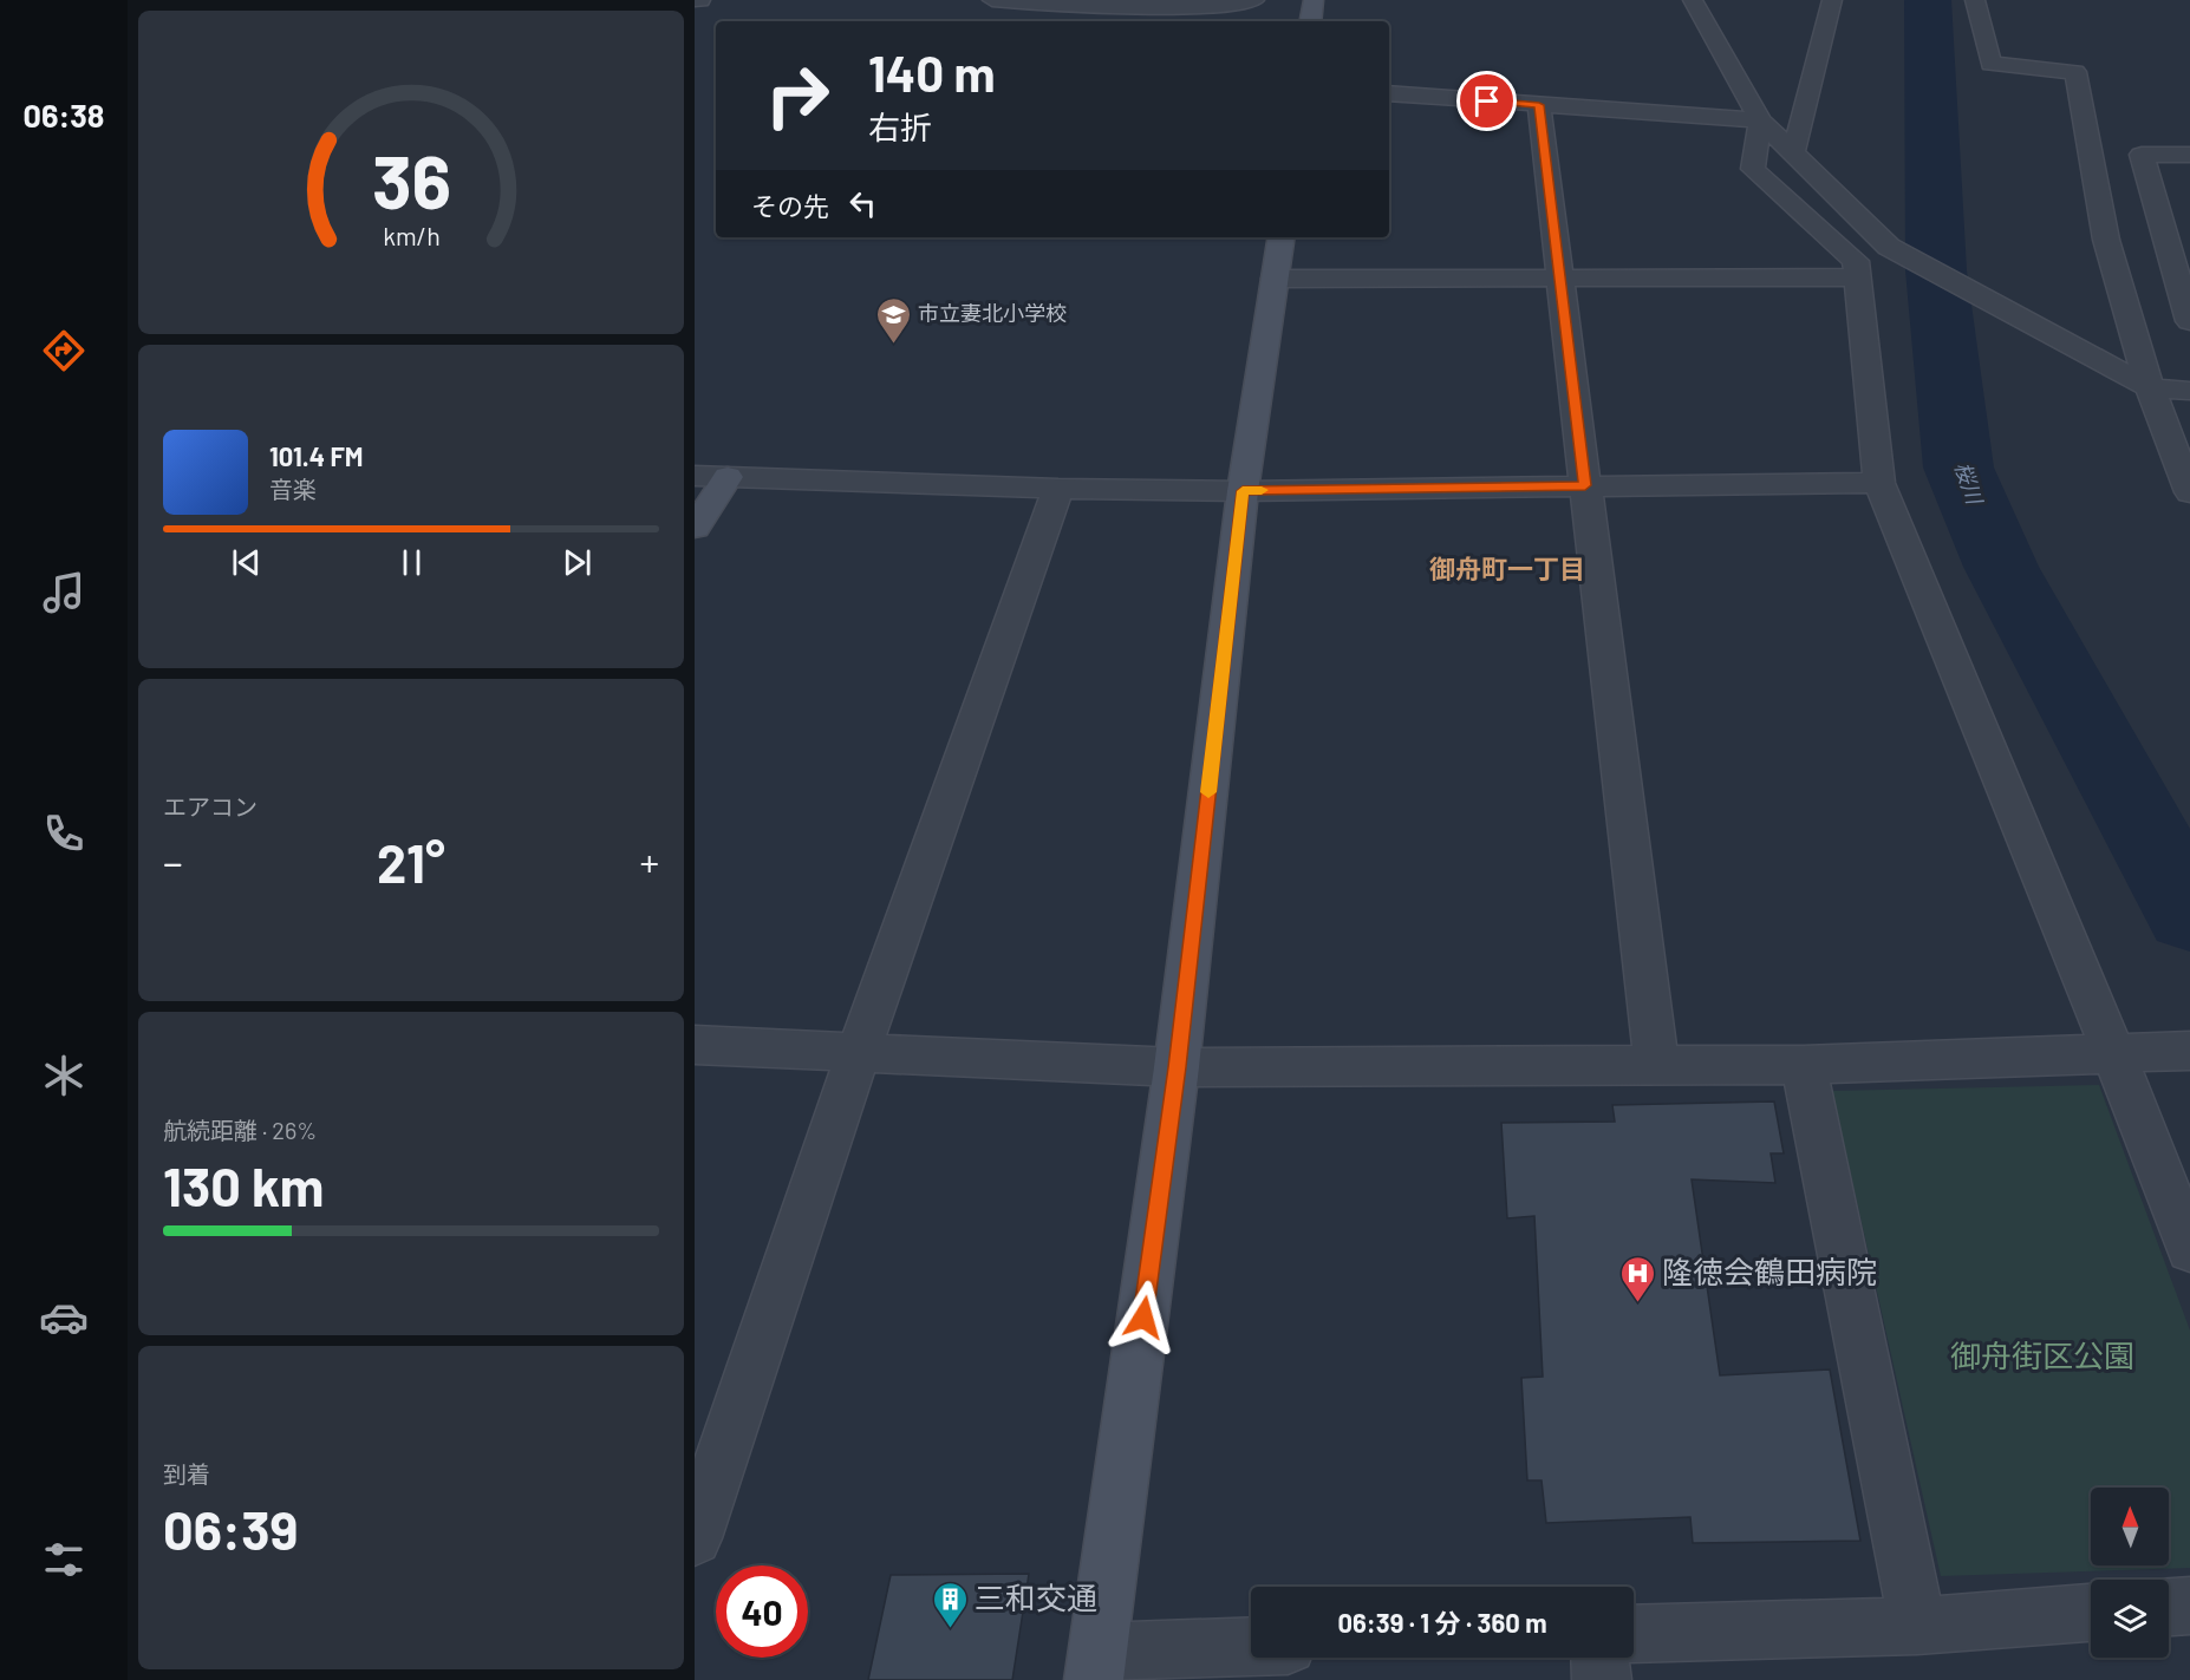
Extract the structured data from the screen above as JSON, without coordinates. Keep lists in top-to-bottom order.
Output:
{
  "districts": ["御舟町一丁目"],
  "water": ["桜川"],
  "parks": ["御舟街区公園"],
  "places": {
    "school or university": ["市立妻北小学校"],
    "hospital": ["隆徳会鶴田病院"],
    "building": ["三和交通"]
  },
  "north": "top",
  "page": {
    "tabs": "06:38",
    "turn": ["140 m", "右折"],
    "then": "その先",
    "song": ["101.4 FM", "音楽"],
    "tile": [
      "エアコン",
      ["航続距離 · 26%", "130 km"],
      ["到着", "06:39"]
    ],
    "heat": ["−", "21°", "+"],
    "limit": "40",
    "trip": "06:39 · 1 分 · 360 m",
    "gauge": ["36", "km/h"]
  }
}
